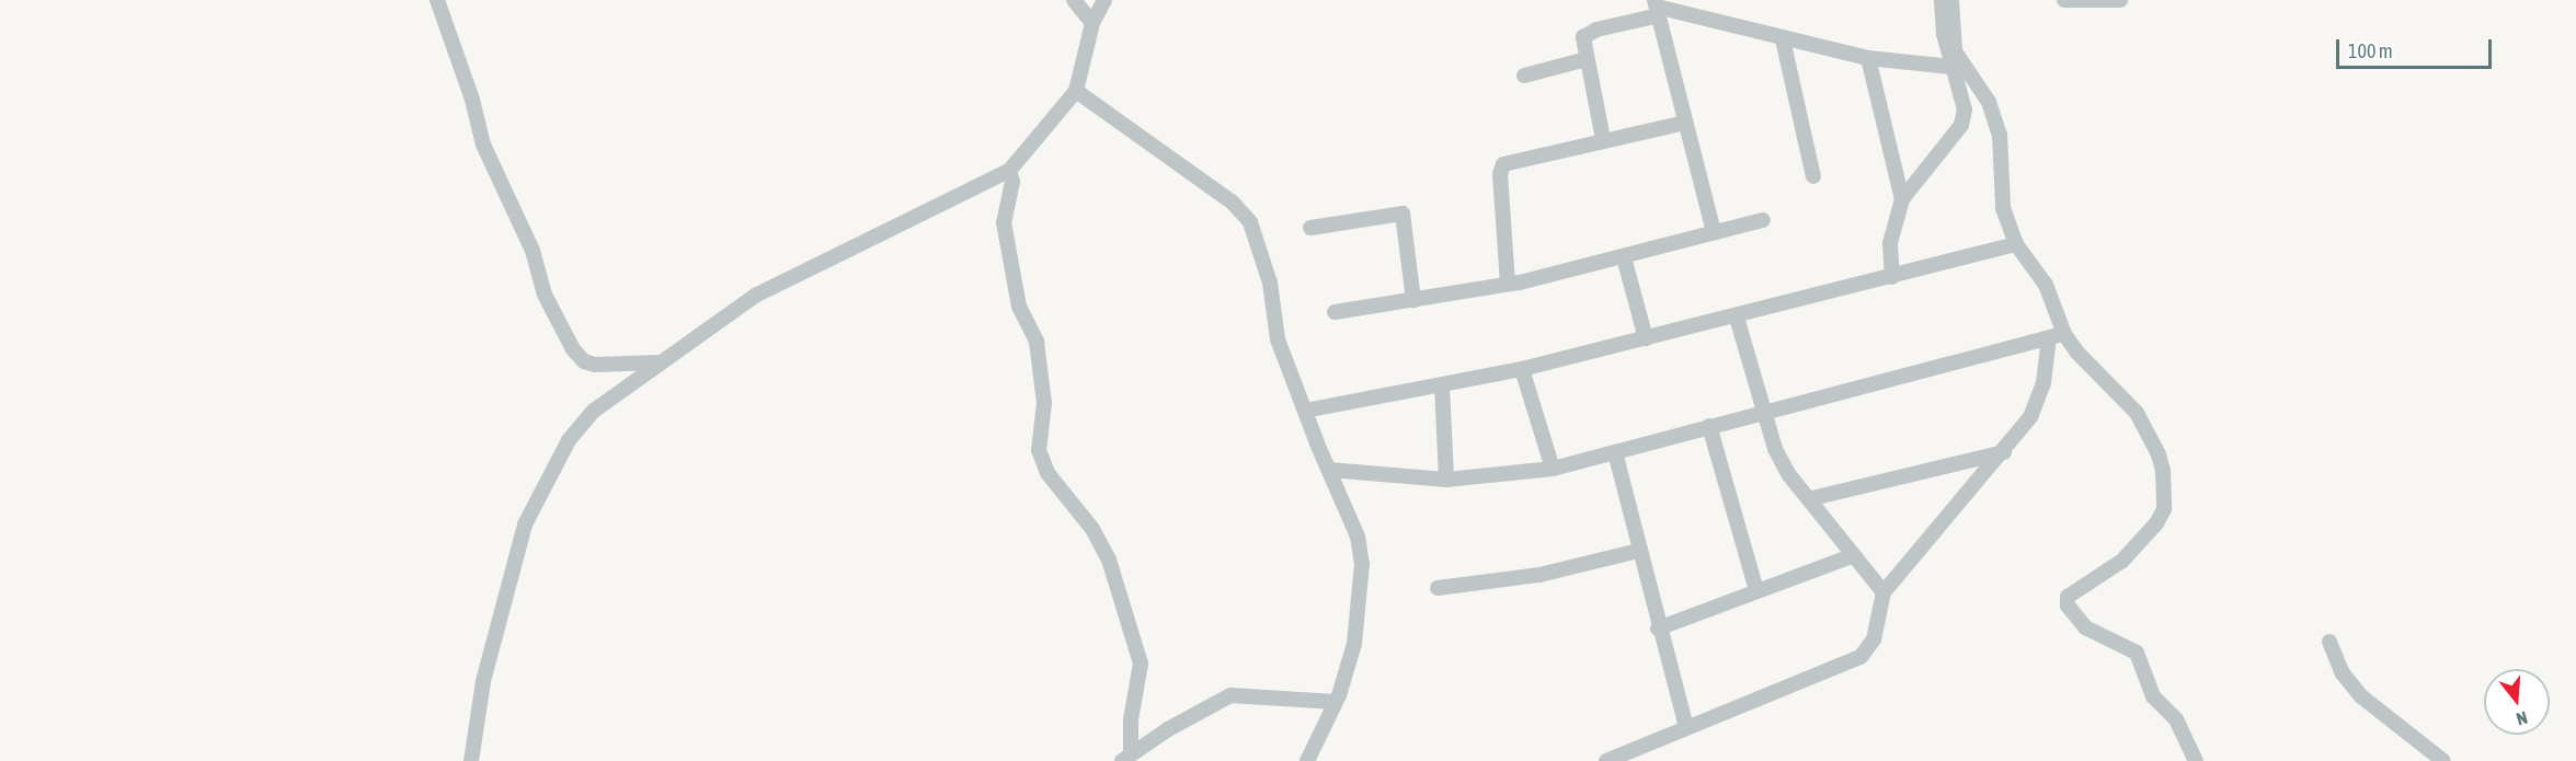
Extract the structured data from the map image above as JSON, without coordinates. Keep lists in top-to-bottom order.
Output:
{
  "scale_bar": "100 m",
  "north": "bottom"
}
